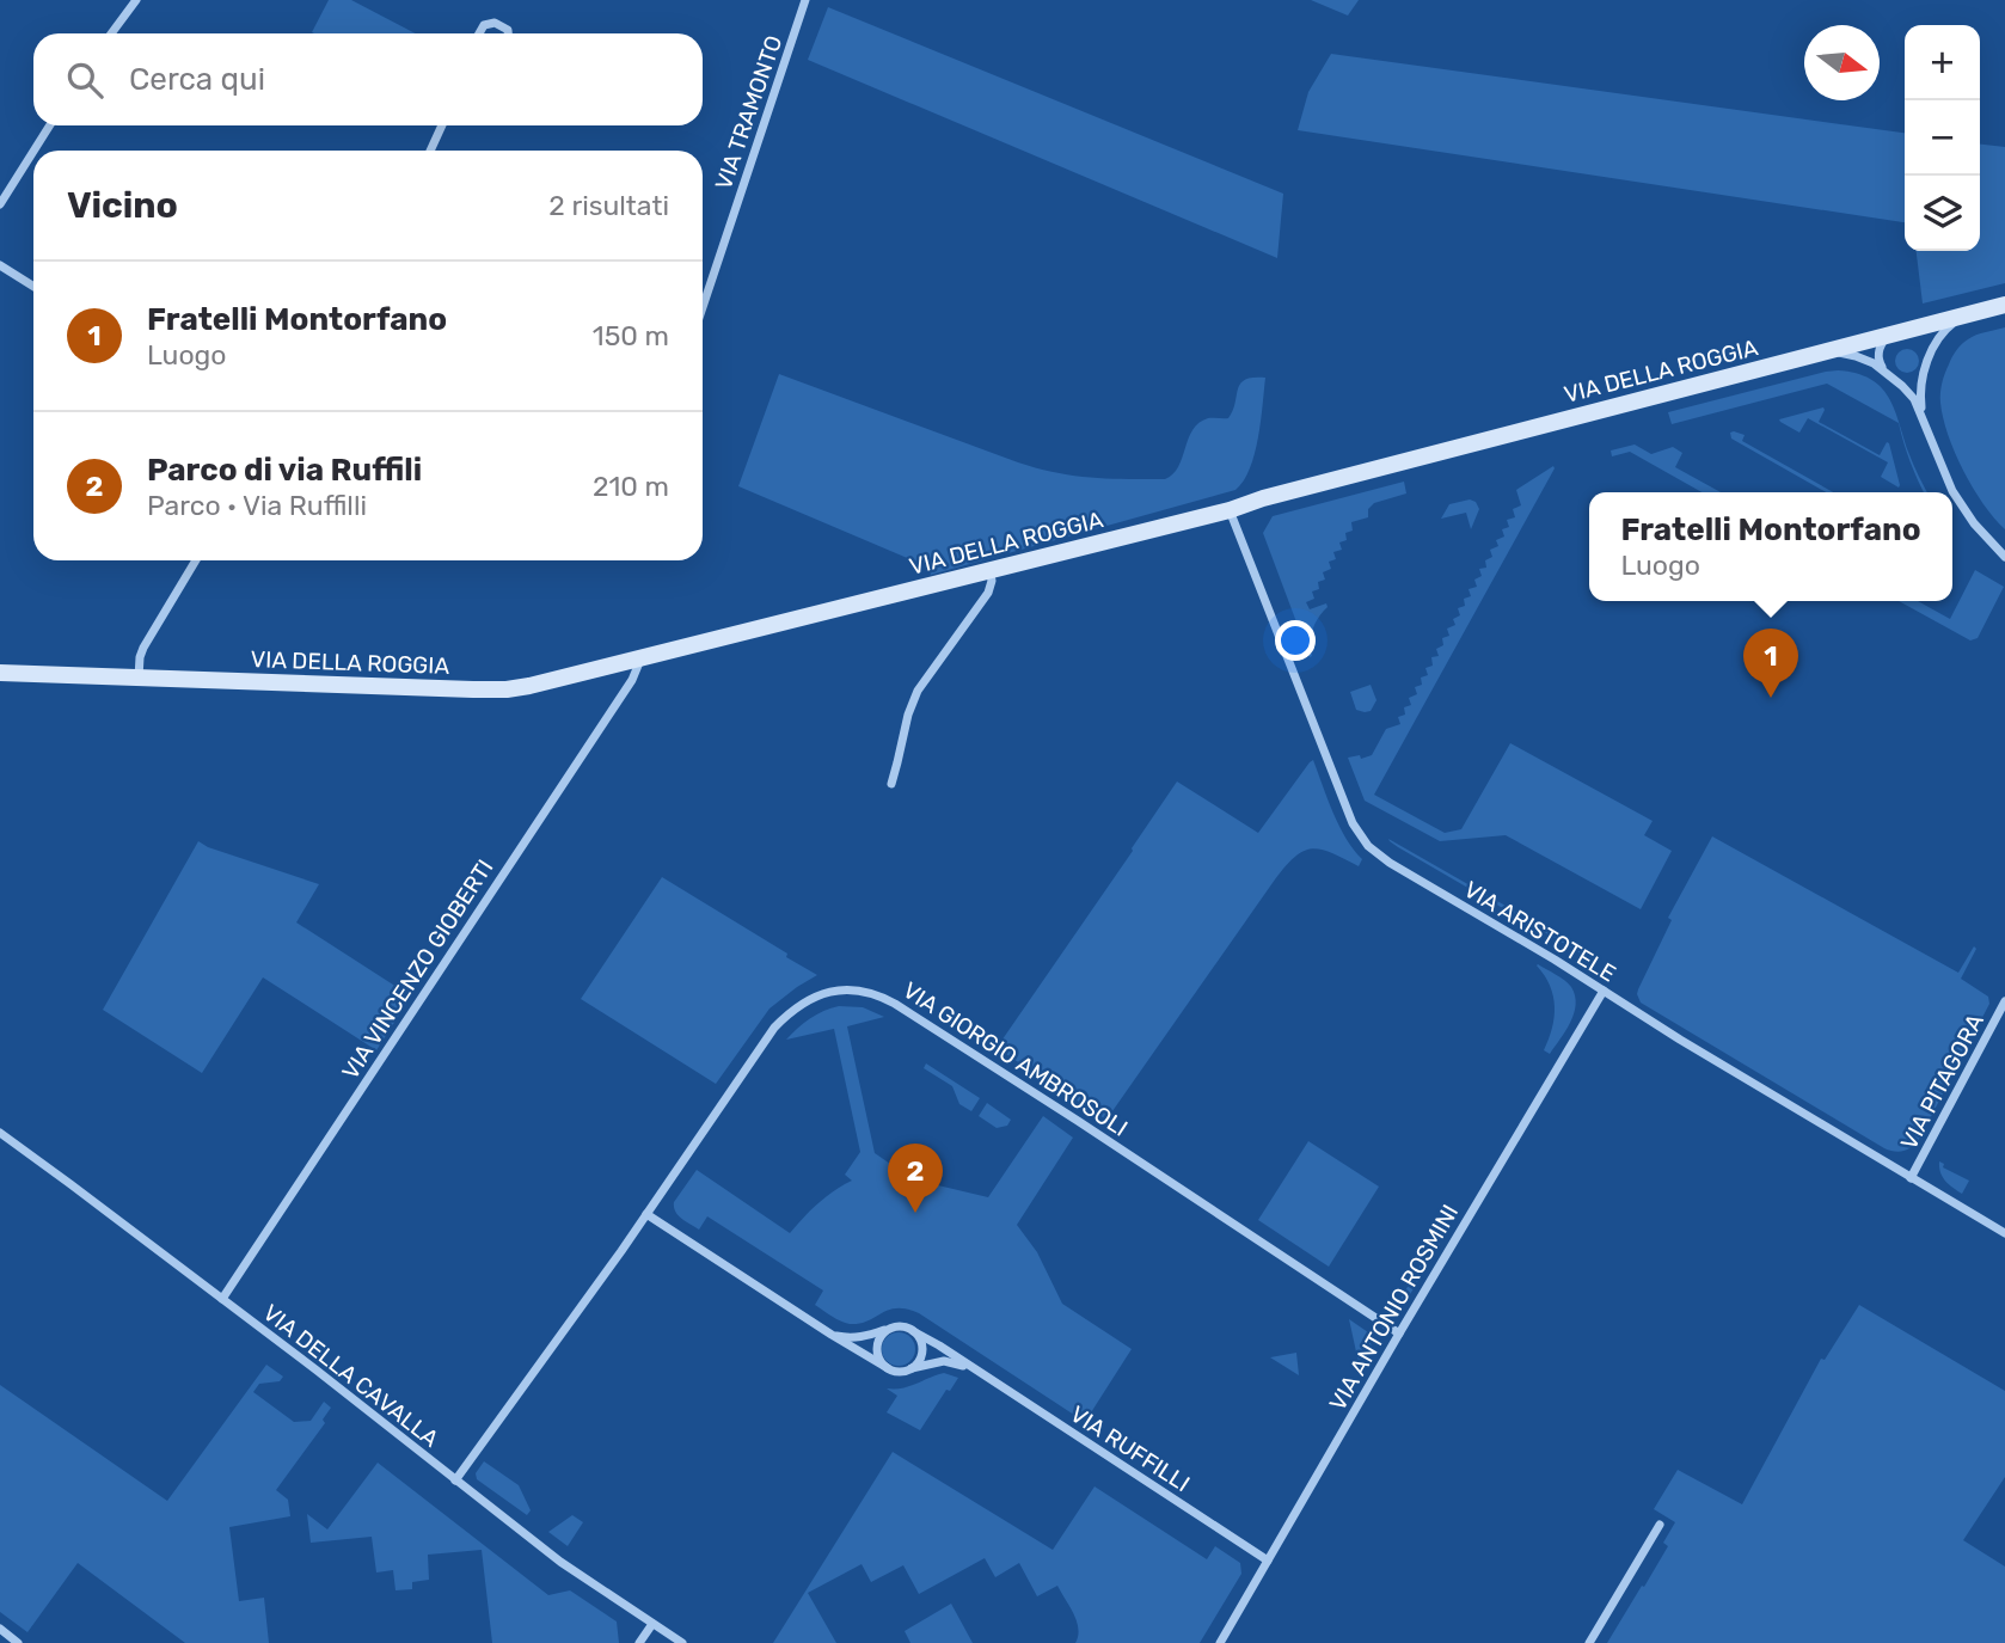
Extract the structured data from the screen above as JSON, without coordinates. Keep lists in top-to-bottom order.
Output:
{
  "streets": {
    "street": [
      "VIA TRAMONTO",
      "VIA DELLA ROGGIA",
      "VIA ARISTOTELE",
      "VIA VINCENZO GIOBERTI",
      "VIA GIORGIO AMBROSOLI",
      "VIA PITAGORA",
      "VIA ANTONIO ROSMINI",
      "VIA DELLA CAVALLA",
      "VIA RUFFILLI"
    ]
  },
  "crossings": [
    ["VIA DELLA ROGGIA", "VIA ARISTOTELE"],
    ["VIA DELLA ROGGIA", "VIA VINCENZO GIOBERTI"],
    ["VIA ARISTOTELE", "VIA PITAGORA"],
    ["VIA ARISTOTELE", "VIA ANTONIO ROSMINI"],
    ["VIA VINCENZO GIOBERTI", "VIA DELLA CAVALLA"],
    ["VIA GIORGIO AMBROSOLI", "VIA ANTONIO ROSMINI"],
    ["VIA GIORGIO AMBROSOLI", "VIA DELLA CAVALLA"],
    ["VIA GIORGIO AMBROSOLI", "VIA RUFFILLI"],
    ["VIA ANTONIO ROSMINI", "VIA RUFFILLI"]
  ],
  "north": "right",
  "page": {
    "map_buttons": ["+", "−"],
    "search": "Cerca qui",
    "heading": ["Vicino", "2 risultati"],
    "list": [
      {
        "mark": "1",
        "name": "Fratelli Montorfano",
        "note": "Luogo",
        "value": "150 m"
      },
      {
        "mark": "2",
        "name": "Parco di via Ruffili",
        "note": "Parco · Via Ruffilli",
        "value": "210 m"
      }
    ],
    "popup": ["Fratelli Montorfano", "Luogo"],
    "pins": ["1", "2"]
  }
}
